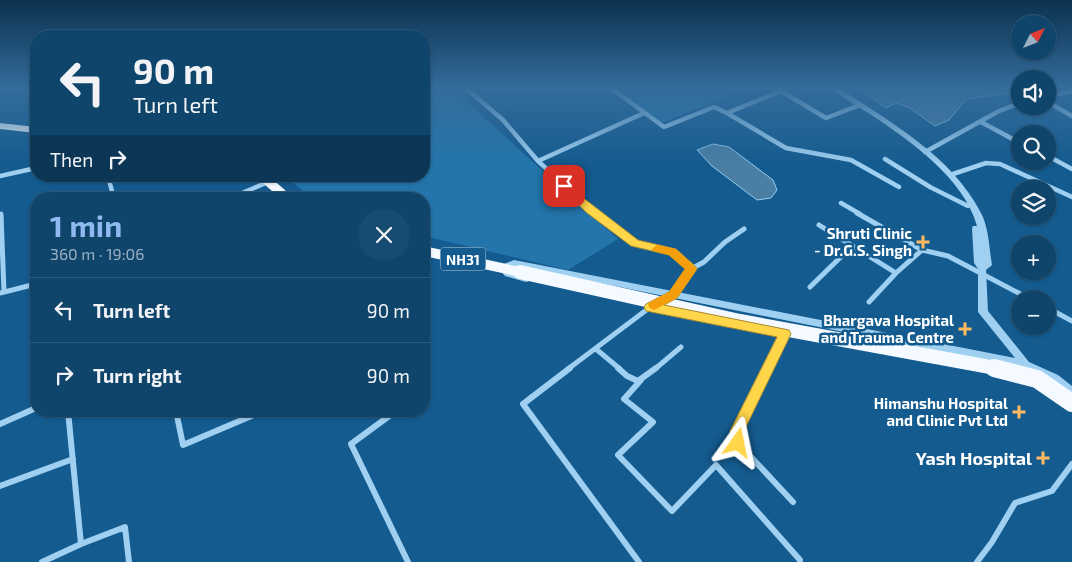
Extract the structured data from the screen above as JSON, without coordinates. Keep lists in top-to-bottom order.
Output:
{
  "streets": {
    "highway": ["NH31"]
  },
  "places": {
    "health": [
      "Shruti Clinic - Dr.G.S. Singh",
      "Bhargava Hospital and Trauma Centre",
      "Himanshu Hospital and Clinic Pvt Ltd",
      "Yash Hospital"
    ]
  },
  "north": "top right",
  "page": {
    "map_buttons": ["+", "−"],
    "turn": ["90 m", "Turn left"],
    "then": "Then",
    "heading": ["1 min", "360 m · 19:06"],
    "list": [
      {
        "name": "Turn left",
        "value": "90 m"
      },
      {
        "name": "Turn right",
        "value": "90 m"
      }
    ]
  }
}
